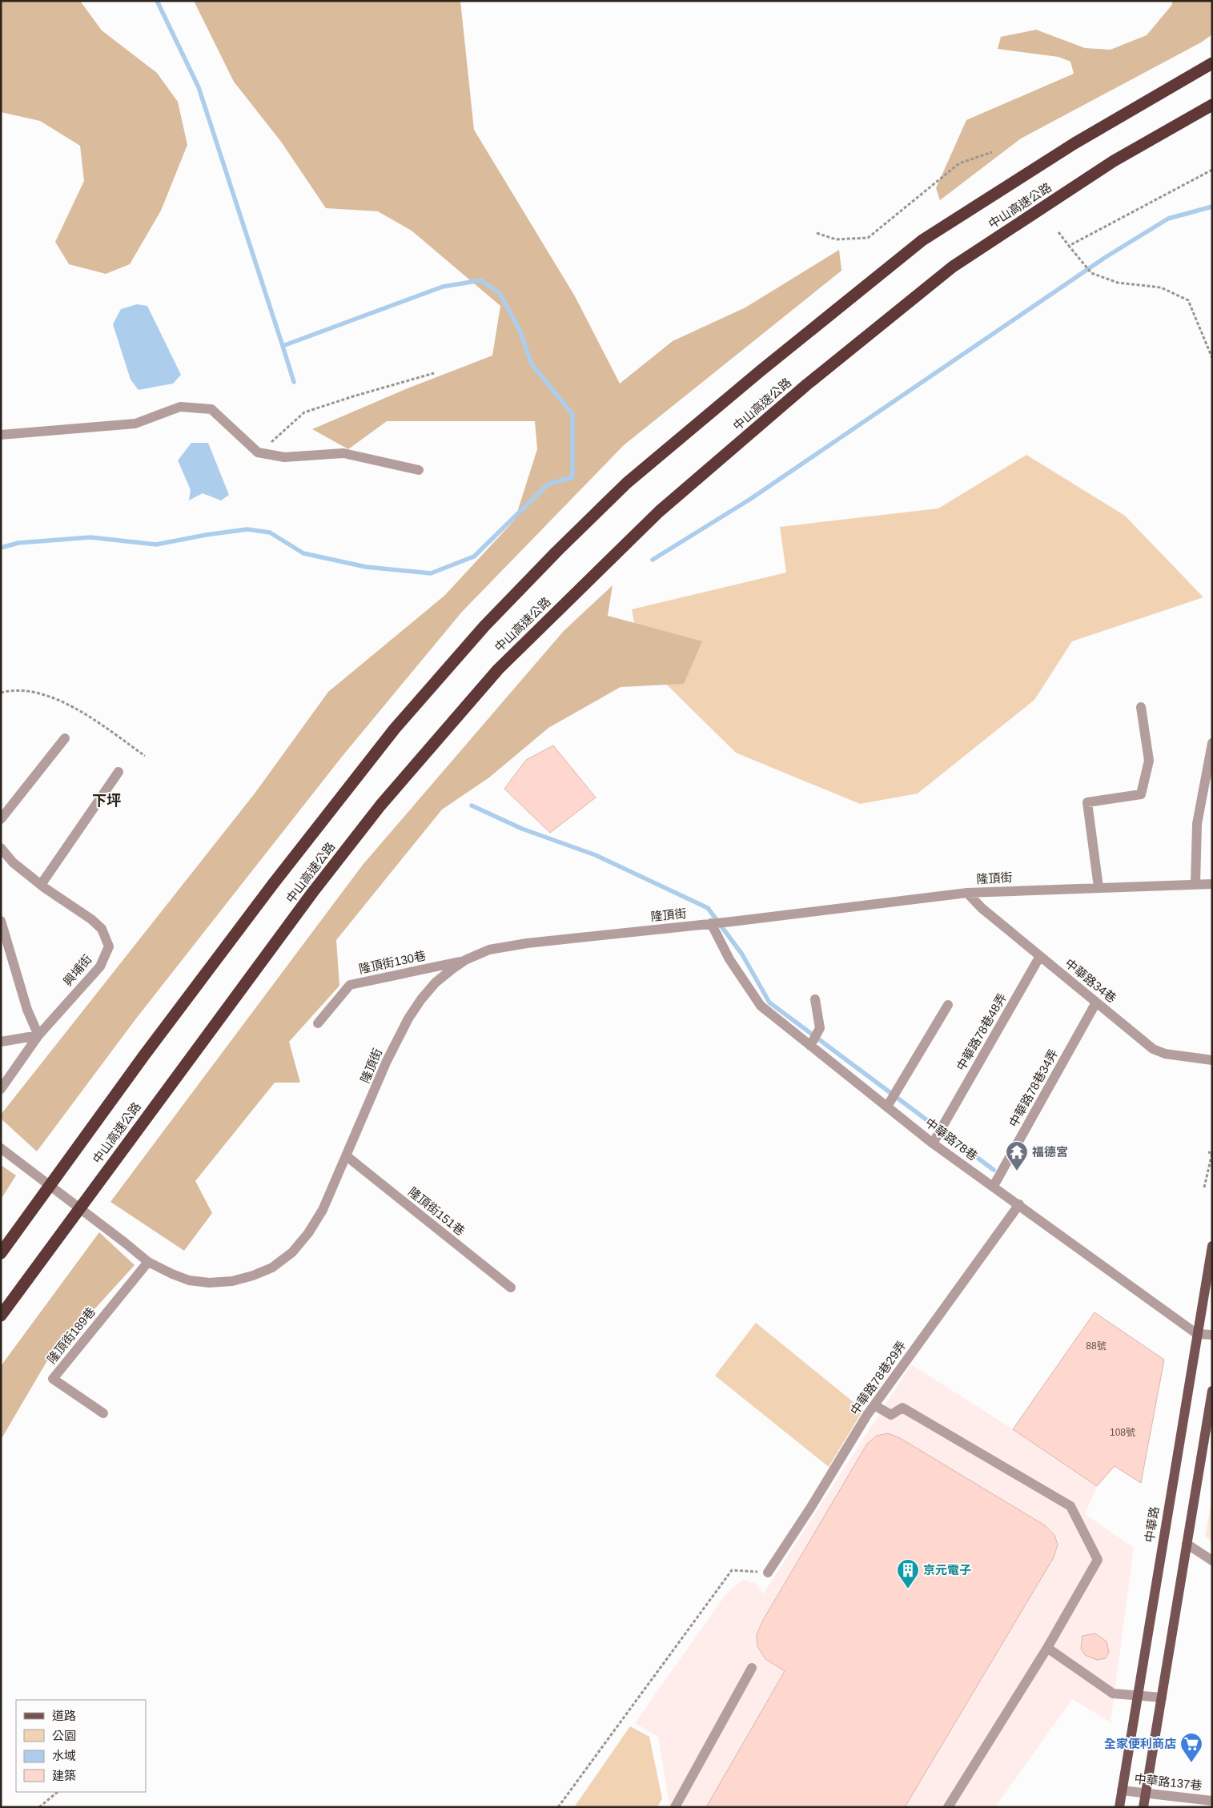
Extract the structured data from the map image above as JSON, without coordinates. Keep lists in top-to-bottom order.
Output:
{
  "streets": {
    "highway": ["中山高速公路"],
    "main road": ["中華路"],
    "street": [
      "隆頂街",
      "隆頂街130巷",
      "興埔街",
      "中華路34巷",
      "中華路78巷48弄",
      "中華路78巷34弄",
      "中華路78巷",
      "隆頂街151巷",
      "隆頂街189巷",
      "中華路78巷29弄",
      "中華路137巷"
    ]
  },
  "crossings": [
    ["隆頂街", "隆頂街130巷"],
    ["隆頂街", "中華路34巷"],
    ["隆頂街", "中華路78巷"],
    ["隆頂街", "隆頂街151巷"],
    ["隆頂街", "隆頂街189巷"],
    ["中華路34巷", "中華路78巷48弄"],
    ["中華路34巷", "中華路78巷34弄"],
    ["中華路78巷48弄", "中華路78巷"],
    ["中華路78巷34弄", "中華路78巷"],
    ["中華路78巷", "中華路78巷29弄"],
    ["中華路78巷", "中華路"],
    ["中華路", "中華路137巷"]
  ],
  "districts": ["下坪"],
  "places": {
    "temple": ["福德宮"],
    "building": ["京元電子"],
    "supermarket": ["全家便利商店"]
  },
  "house_numbers": ["88號", "108號"],
  "legend": [
    "道路",
    "公園",
    "水域",
    "建築"
  ]
}
